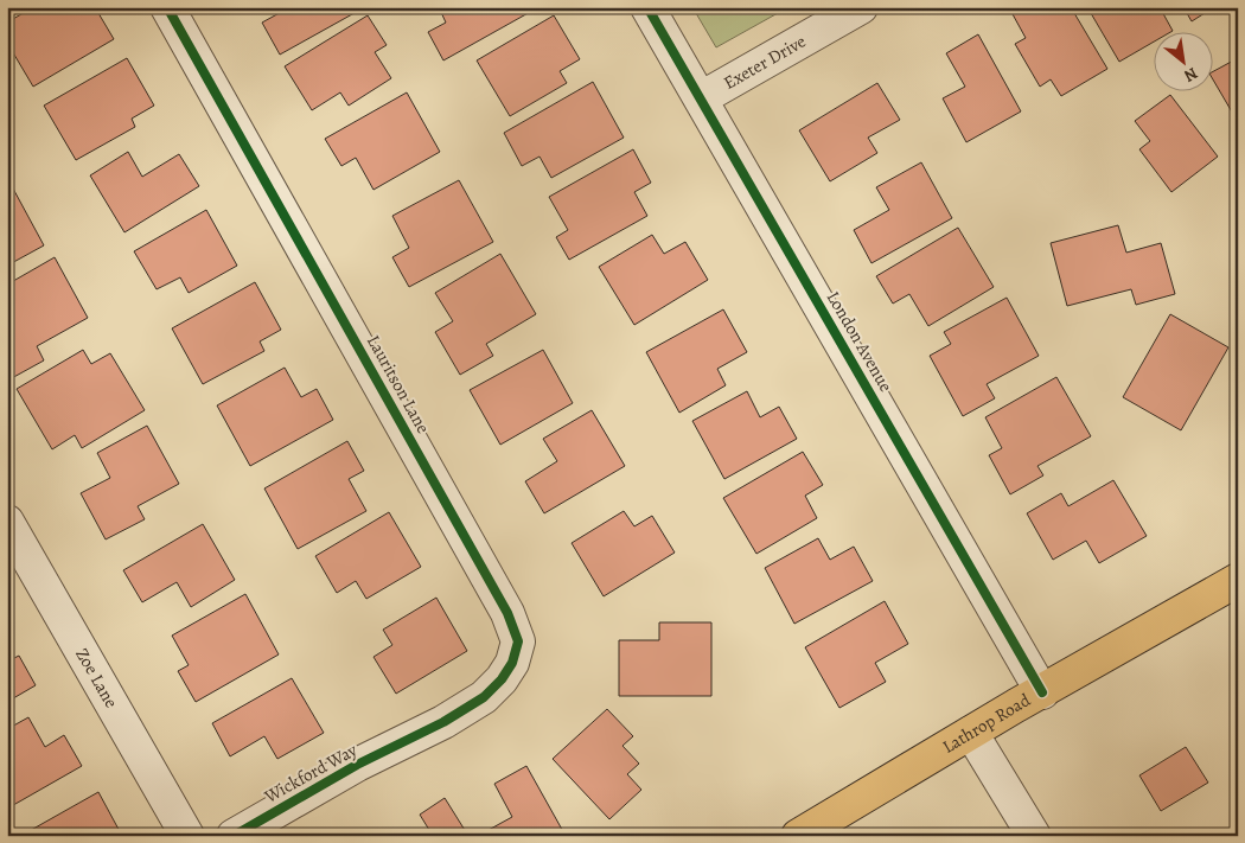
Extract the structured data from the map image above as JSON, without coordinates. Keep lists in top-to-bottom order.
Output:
{
  "streets": {
    "main road": ["Lathrop Road"],
    "street": [
      "Exeter Drive",
      "London Avenue",
      "Lauritson Lane",
      "Zoe Lane",
      "Wickford Way"
    ]
  },
  "crossings": [
    ["Exeter Drive", "London Avenue"],
    ["London Avenue", "Lathrop Road"],
    ["Lauritson Lane", "Wickford Way"]
  ],
  "north": "bottom right"
}
